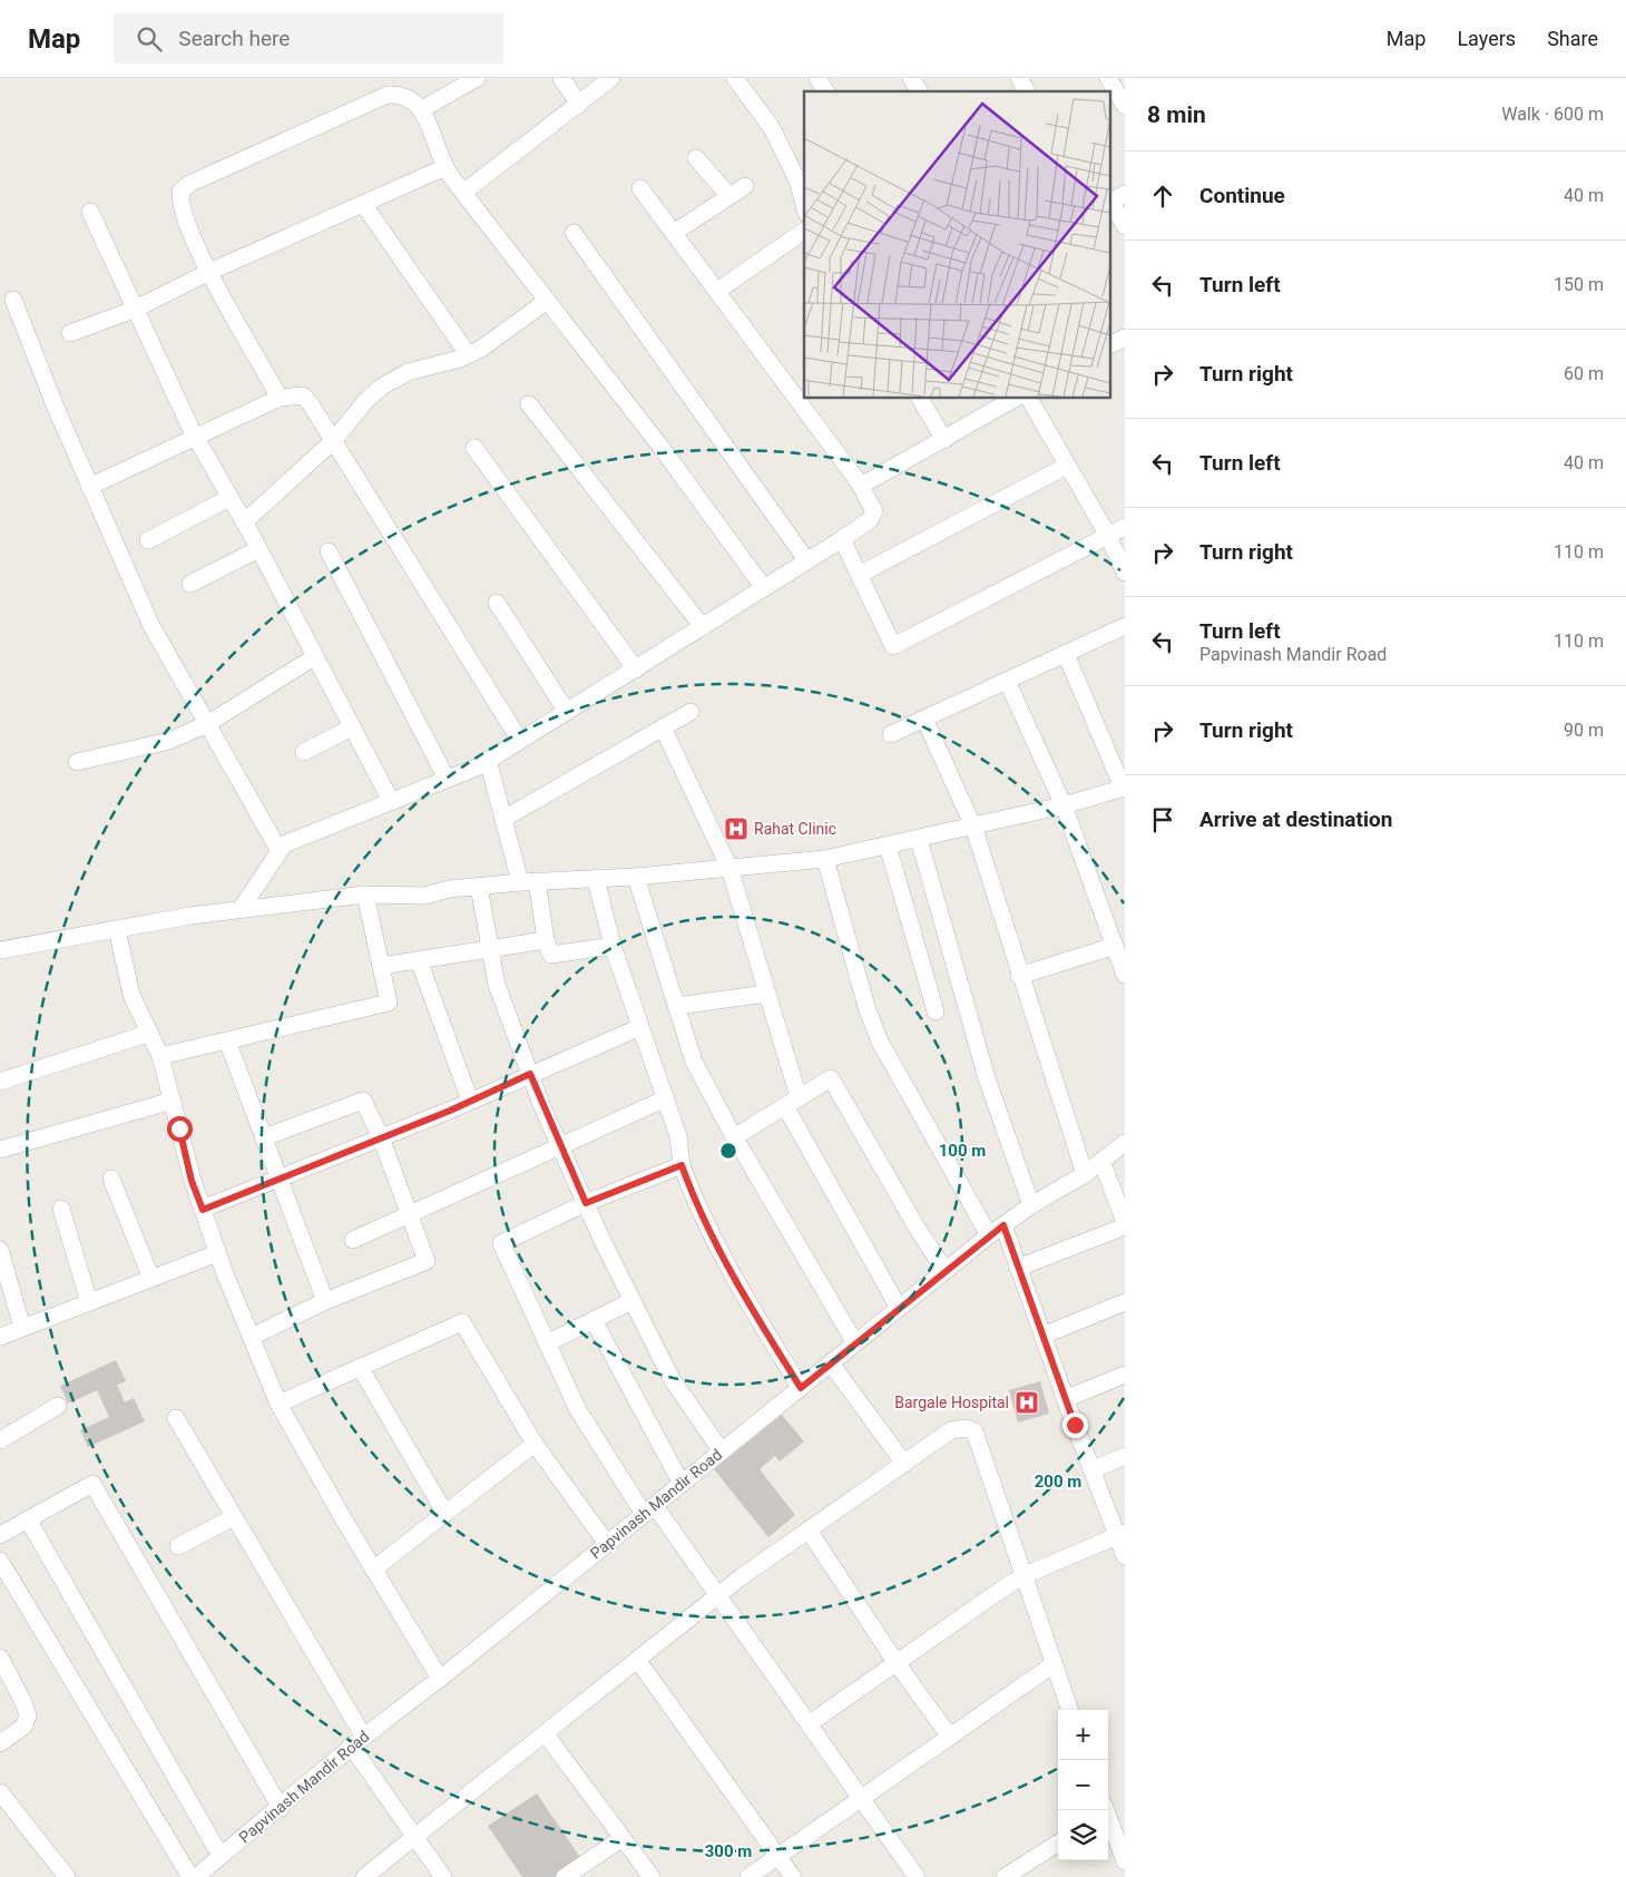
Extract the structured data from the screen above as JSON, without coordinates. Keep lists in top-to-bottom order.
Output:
{
  "streets": {
    "street": ["Papvinash Mandir Road"]
  },
  "places": {
    "hospital": ["Rahat Clinic", "Bargale Hospital"]
  },
  "page": {
    "header": "Map",
    "search": "Search here",
    "nav": ["Map", "Layers", "Share"],
    "heading": ["8 min", "Walk · 600 m"],
    "list": [
      ["Continue", "40 m"],
      ["Turn left", "150 m"],
      ["Turn right", "60 m"],
      ["Turn left", "40 m"],
      ["Turn right", "110 m"],
      ["Turn left", "Papvinash Mandir Road", "110 m"],
      ["Turn right", "90 m"],
      "Arrive at destination"
    ],
    "map_buttons": ["+", "−"]
  },
  "rings": ["100 m", "200 m", "300 m"]
}
